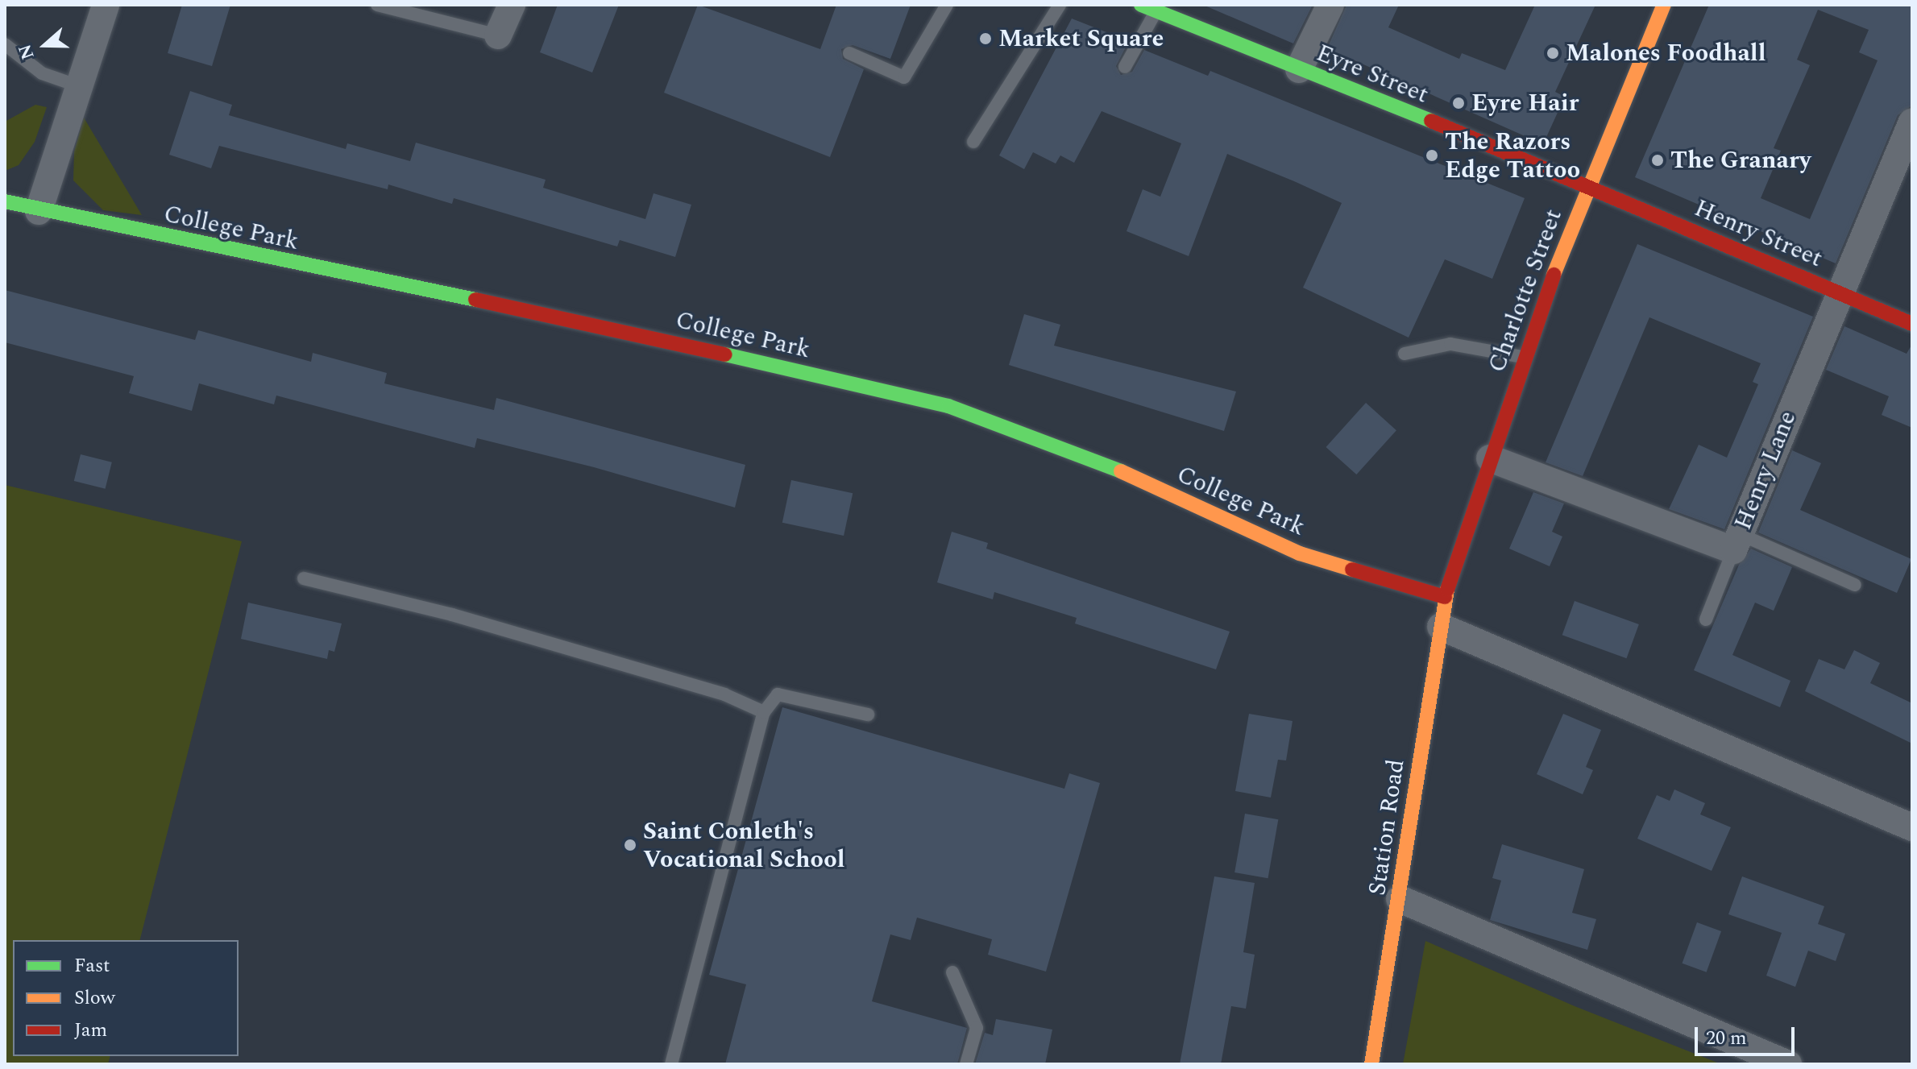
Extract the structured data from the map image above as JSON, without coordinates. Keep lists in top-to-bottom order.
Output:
{
  "streets": {
    "street": [
      "Eyre Street",
      "College Park",
      "Henry Street",
      "Charlotte Street",
      "Henry Lane",
      "Station Road"
    ]
  },
  "crossings": [
    ["Eyre Street", "Henry Street"],
    ["Eyre Street", "Charlotte Street"],
    ["College Park", "Charlotte Street"],
    ["College Park", "Station Road"],
    ["Henry Street", "Charlotte Street"],
    ["Henry Street", "Henry Lane"],
    ["Charlotte Street", "Henry Lane"],
    ["Charlotte Street", "Station Road"]
  ],
  "places": [
    "Market Square",
    "Malones Foodhall",
    "Eyre Hair",
    "The Razors Edge Tattoo",
    "The Granary",
    "Saint Conleth's Vocational School"
  ],
  "legend": ["Fast", "Slow", "Jam"],
  "scale_bar": "20 m",
  "north": "left"
}
